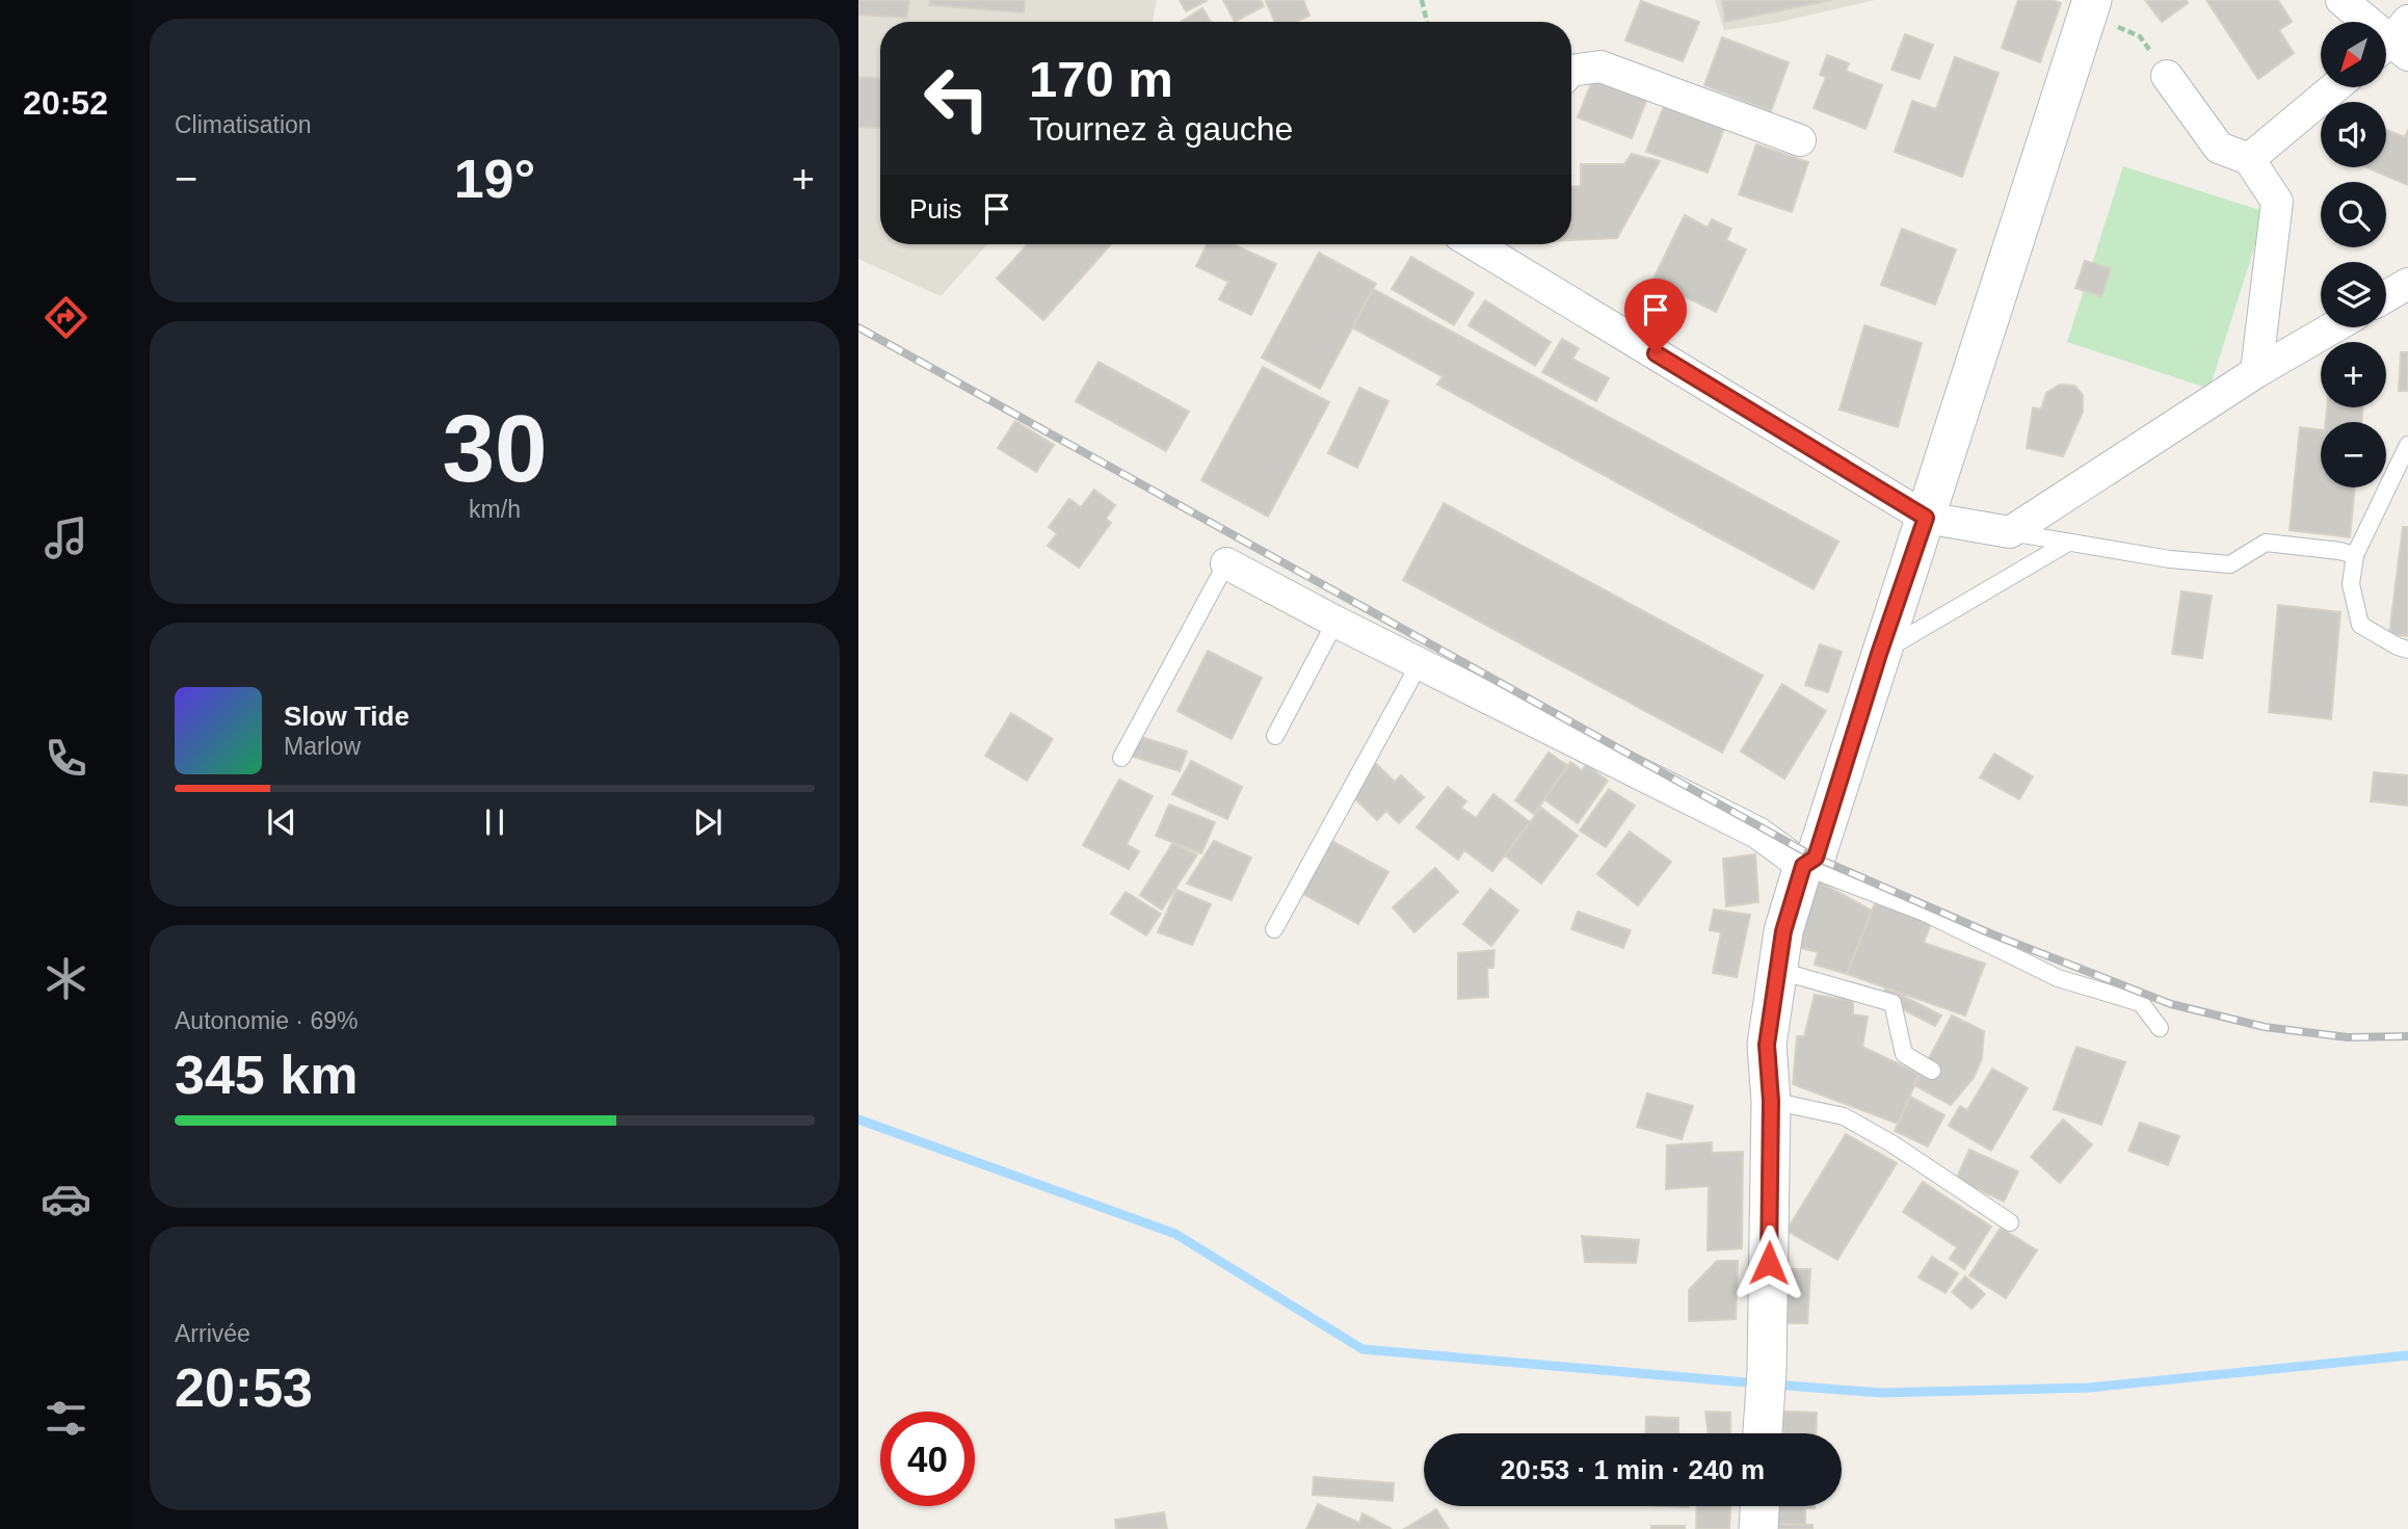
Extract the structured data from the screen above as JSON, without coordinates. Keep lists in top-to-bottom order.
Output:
{
  "north": "bottom left",
  "page": {
    "tabs": "20:52",
    "tile": [
      "Climatisation",
      ["30", "km/h"],
      ["Autonomie · 69%", "345 km"],
      ["Arrivée", "20:53"]
    ],
    "map_buttons": ["+", "−"],
    "turn": ["170 m", "Tournez à gauche"],
    "heat": ["−", "19°", "+"],
    "then": "Puis",
    "song": ["Slow Tide", "Marlow"],
    "limit": "40",
    "trip": "20:53 · 1 min · 240 m"
  }
}
